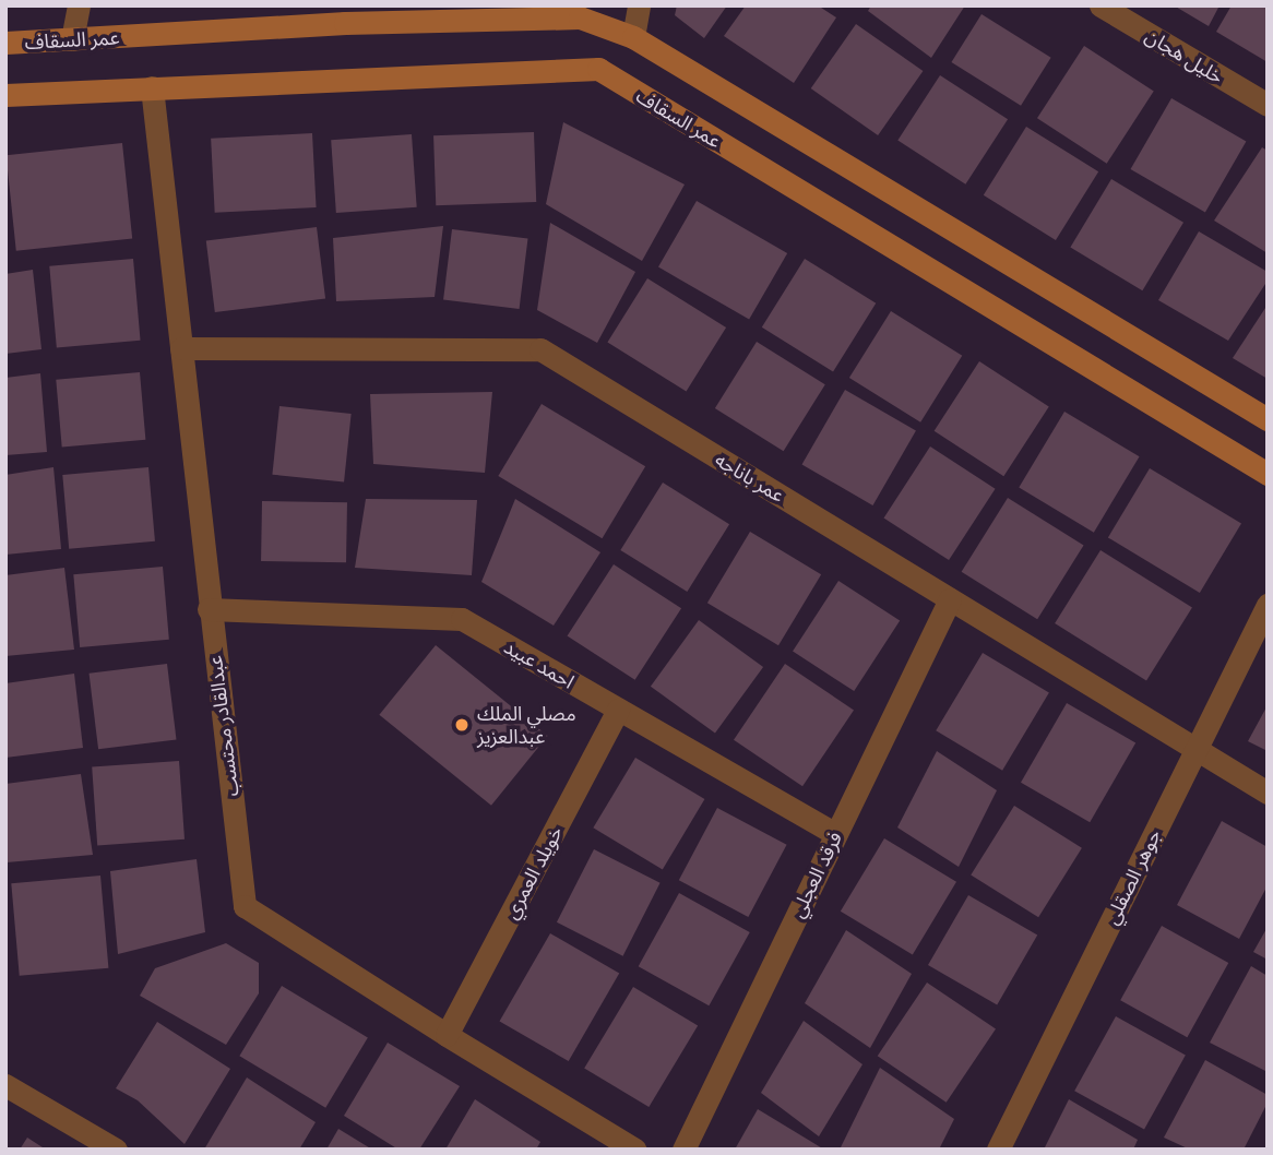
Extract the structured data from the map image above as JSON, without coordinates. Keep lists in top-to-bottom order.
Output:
{
  "streets": {
    "street": [
      "عمر السقاف",
      "خليل هجان",
      "عمر باناجه",
      "احمد عبيد",
      "عبدالقادر محتسب",
      "خويلد العمري",
      "فرقد العجلي",
      "جوهر الصقلي"
    ]
  },
  "crossings": [
    ["عمر السقاف", "عبدالقادر محتسب"],
    ["عمر باناجه", "عبدالقادر محتسب"],
    ["عمر باناجه", "فرقد العجلي"],
    ["عمر باناجه", "جوهر الصقلي"],
    ["احمد عبيد", "عبدالقادر محتسب"],
    ["احمد عبيد", "خويلد العمري"],
    ["احمد عبيد", "فرقد العجلي"],
    ["عبدالقادر محتسب", "خويلد العمري"]
  ],
  "places": ["مصلي الملك عبدالعزيز"]
}
